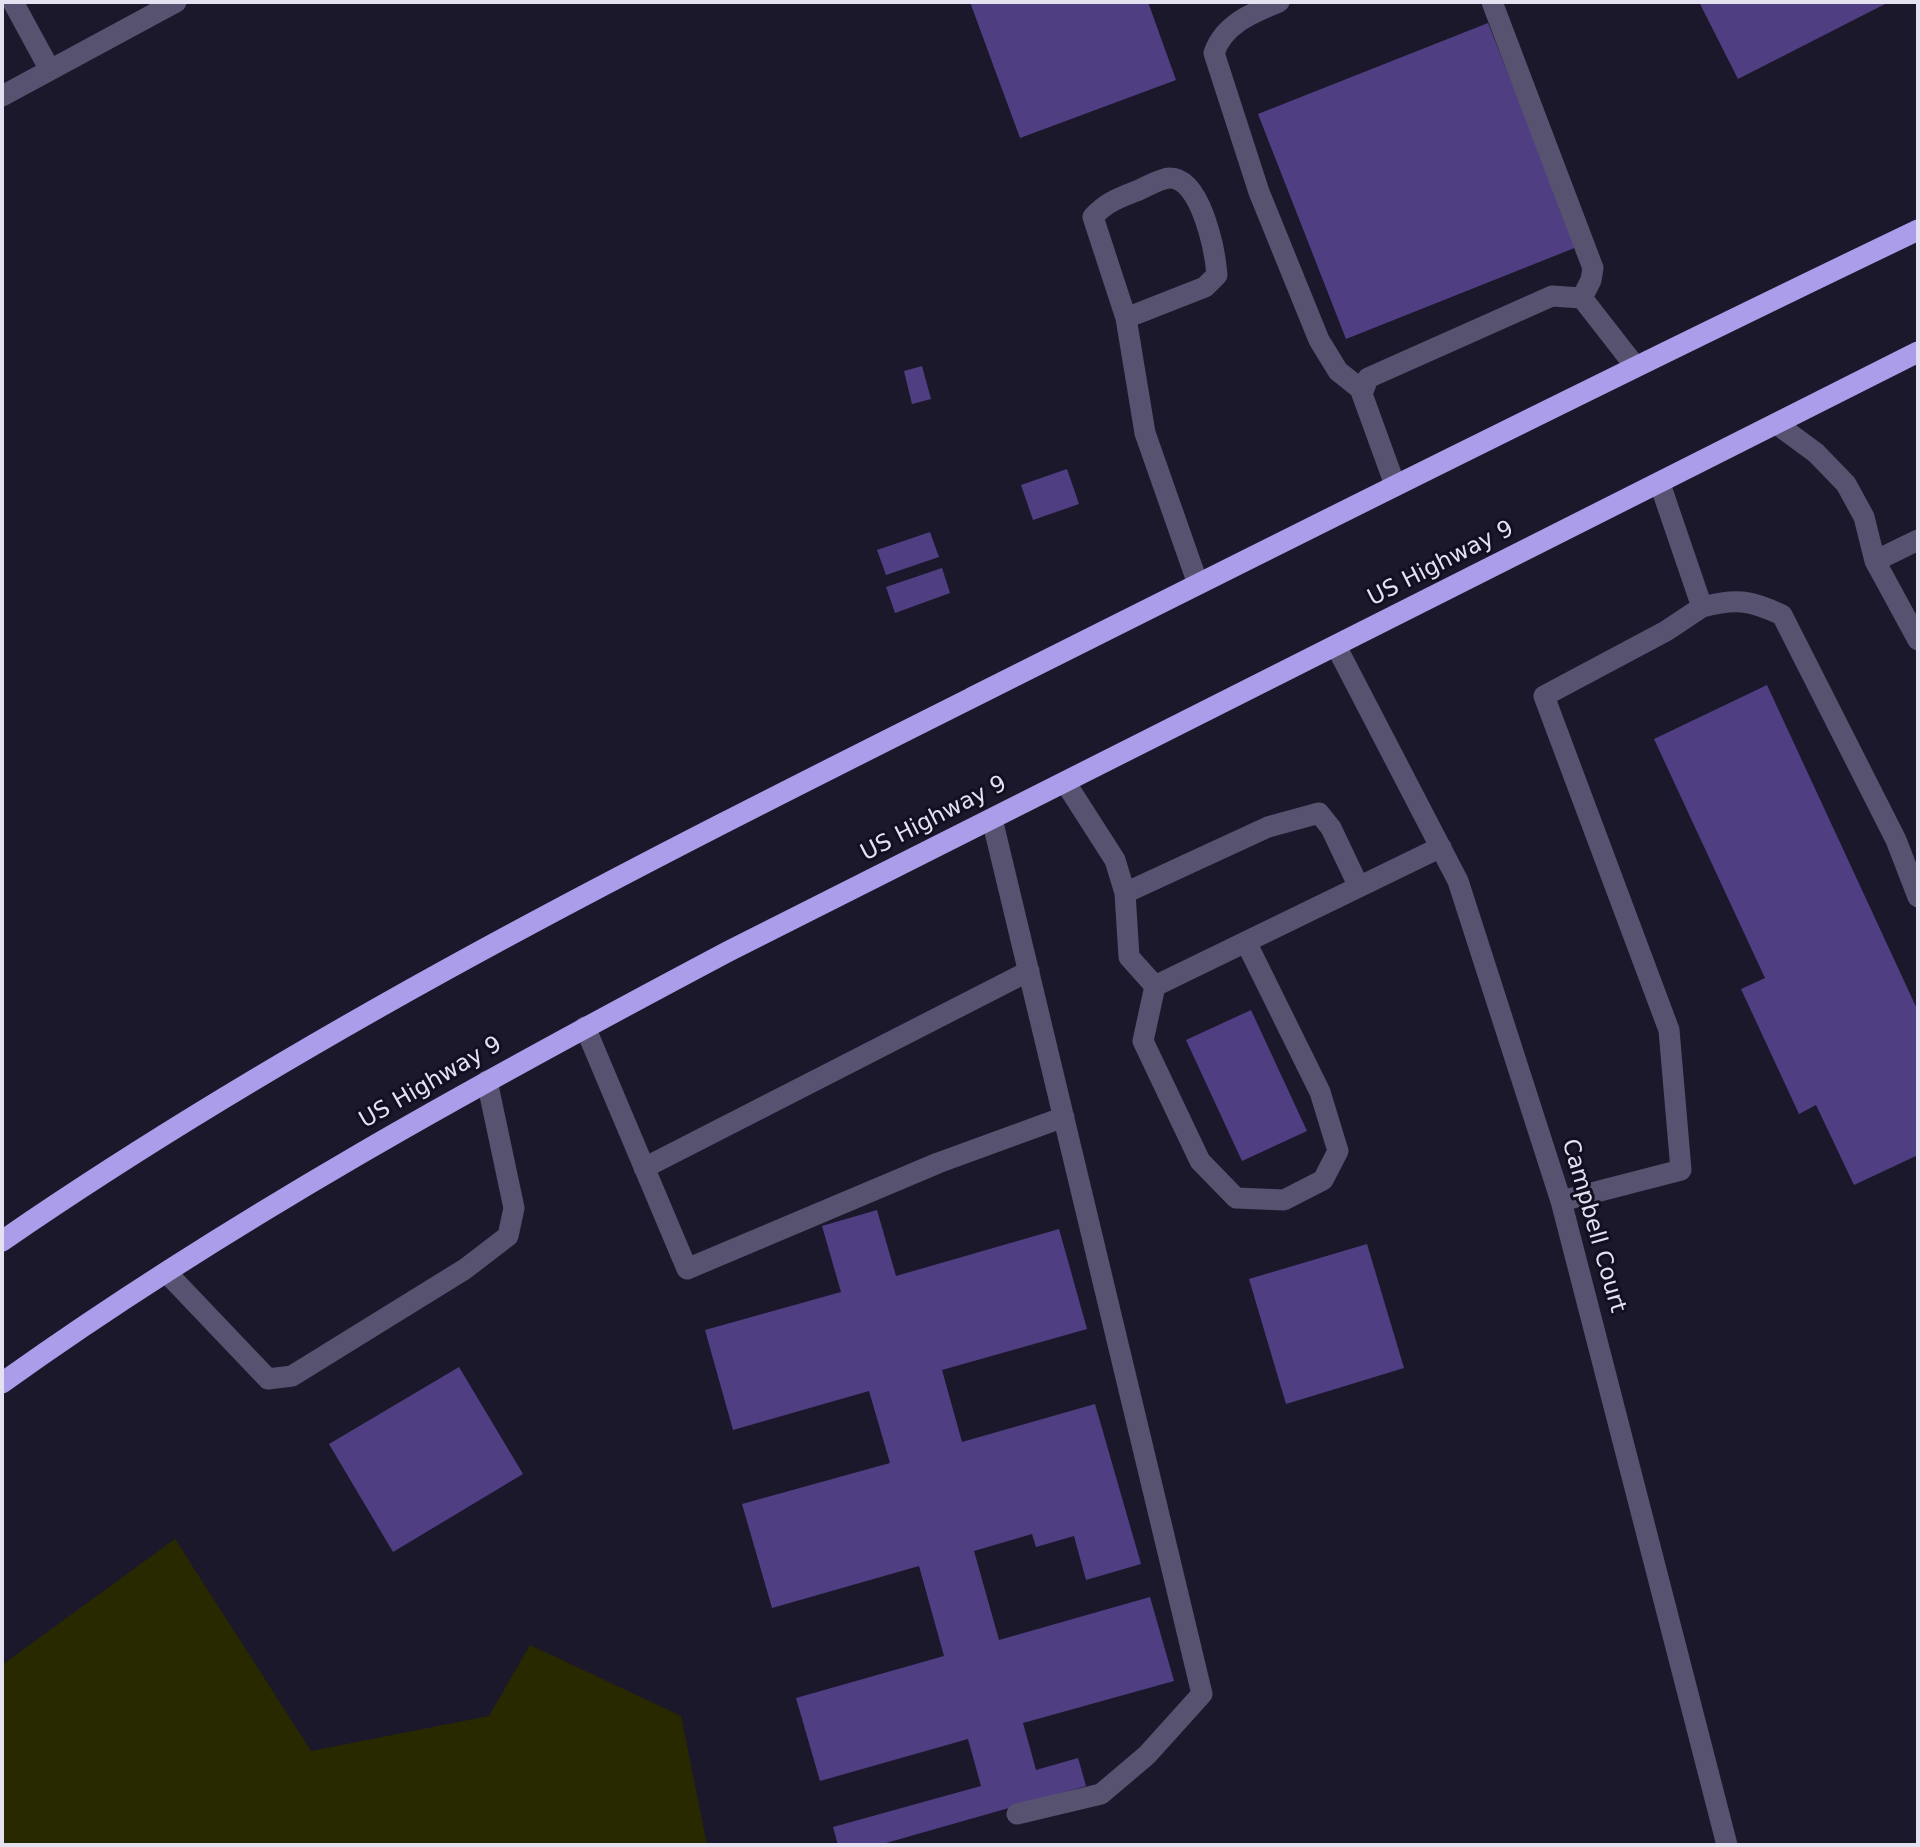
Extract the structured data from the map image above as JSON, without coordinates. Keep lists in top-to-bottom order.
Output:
{
  "streets": {
    "highway": ["US Highway 9"],
    "street": ["Campbell Court"]
  },
  "crossings": [
    ["US Highway 9", "Campbell Court"]
  ]
}
